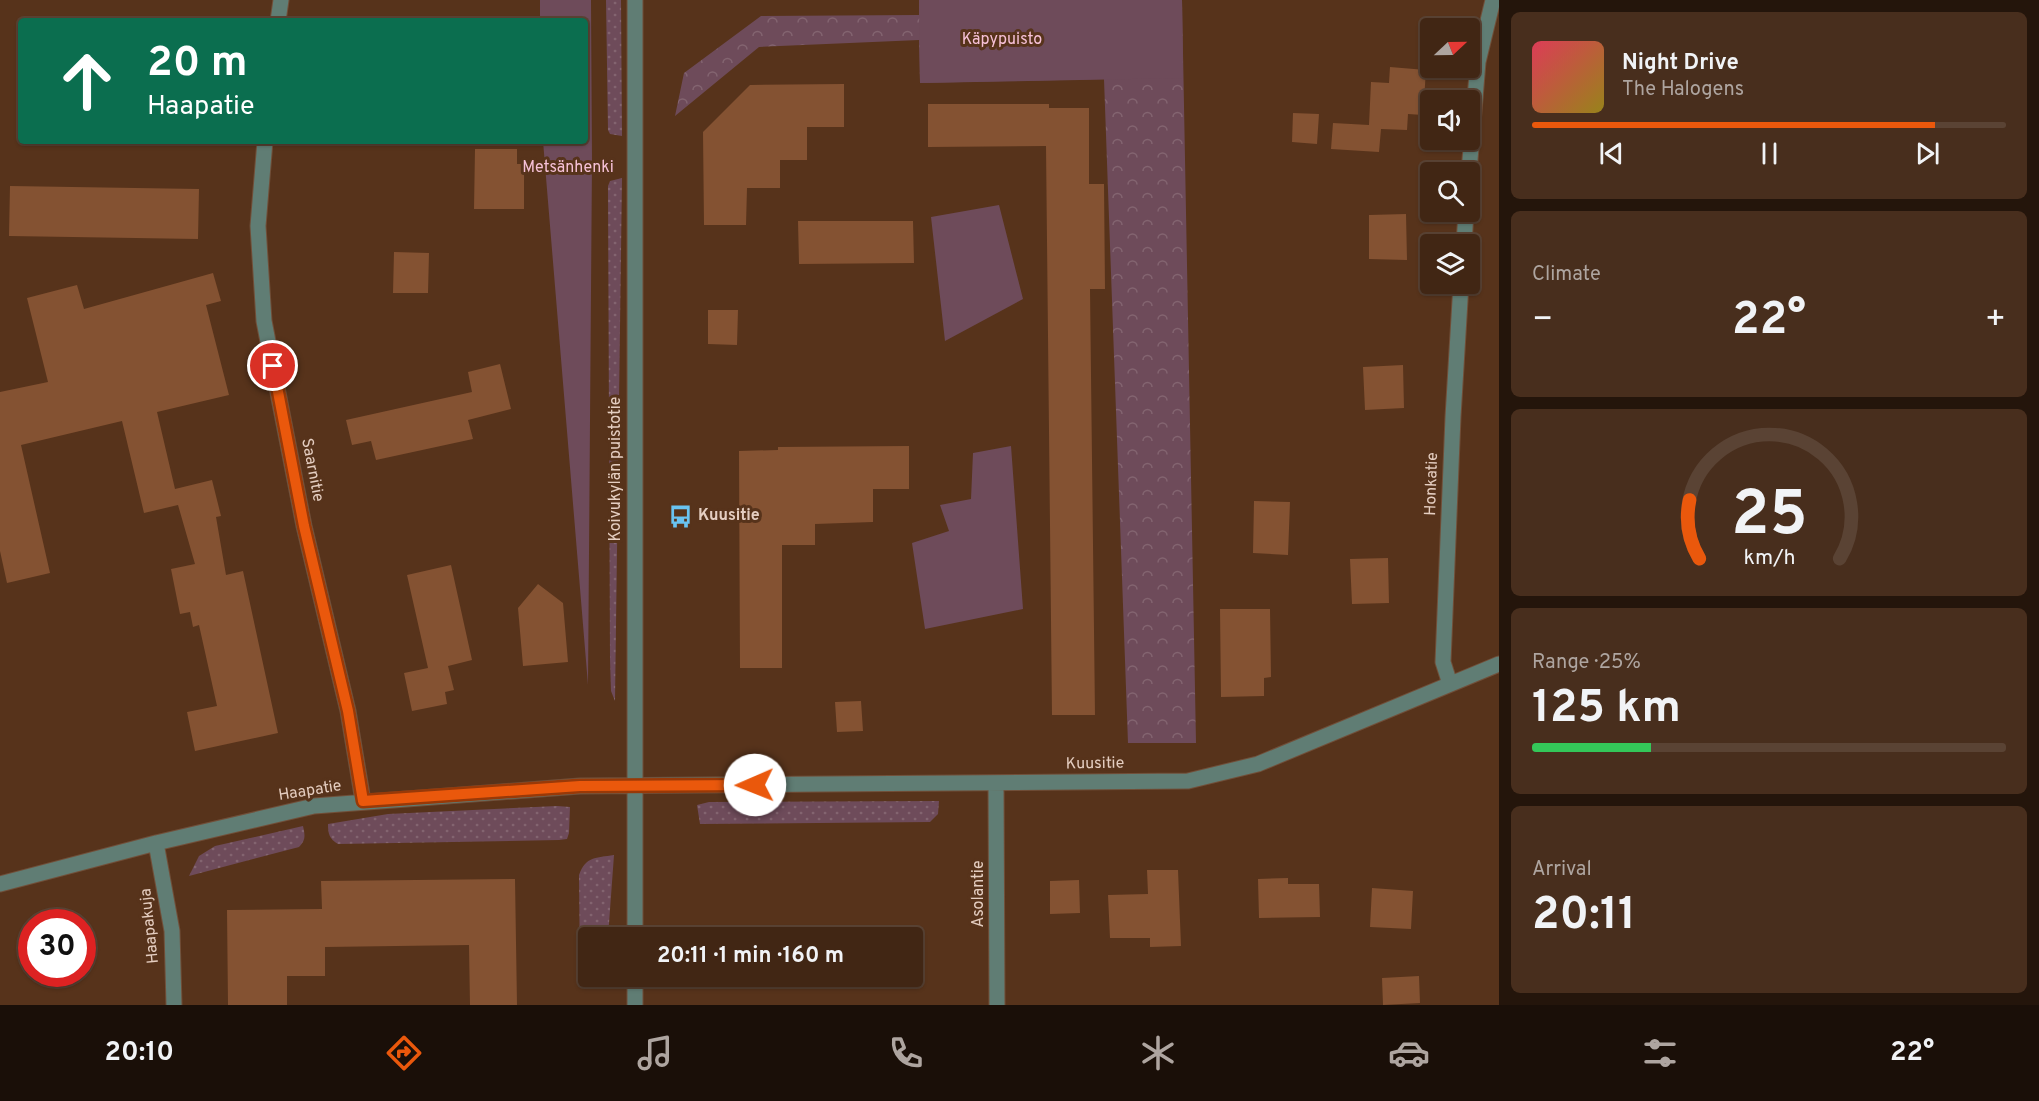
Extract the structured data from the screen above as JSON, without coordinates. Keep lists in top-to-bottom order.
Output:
{
  "streets": {
    "street": [
      "Koivukylän puistotie",
      "Saarnitie",
      "Honkatie",
      "Kuusitie",
      "Haapatie",
      "Asolantie",
      "Haapakuja"
    ]
  },
  "crossings": [
    ["Koivukylän puistotie", "Kuusitie"],
    ["Koivukylän puistotie", "Haapatie"],
    ["Saarnitie", "Haapatie"],
    ["Honkatie", "Kuusitie"],
    ["Kuusitie", "Haapatie"],
    ["Kuusitie", "Asolantie"],
    ["Haapatie", "Haapakuja"]
  ],
  "parks": ["Käpypuisto", "Metsänhenki"],
  "places": {
    "bus stop": ["Kuusitie"]
  },
  "north": "right",
  "page": {
    "turn": ["20 m", "Haapatie"],
    "song": ["Night Drive", "The Halogens"],
    "tile": [
      "Climate",
      ["Range · 25%", "125 km"],
      ["Arrival", "20:11"]
    ],
    "heat": ["−", "22°", "+"],
    "limit": "30",
    "trip": "20:11 · 1 min · 160 m",
    "tabs": ["20:10", "22°"],
    "gauge": ["25", "km/h"]
  }
}
